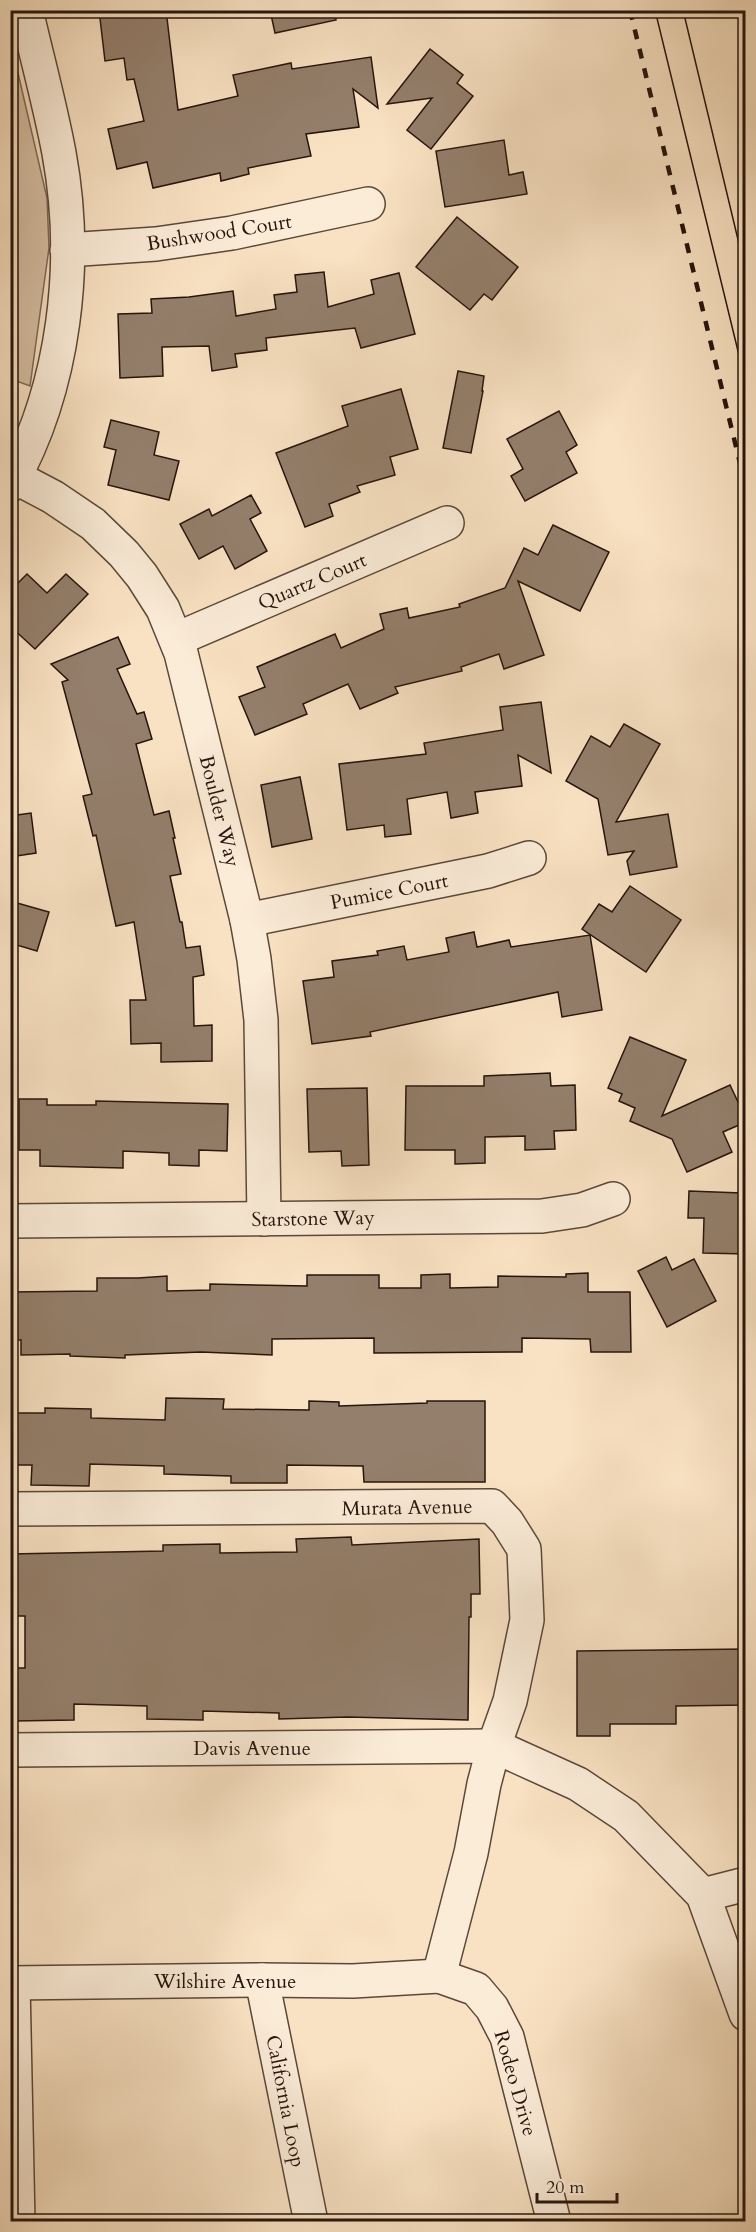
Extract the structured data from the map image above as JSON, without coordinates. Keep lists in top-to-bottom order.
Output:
{
  "streets": {
    "street": [
      "Bushwood Court",
      "Quartz Court",
      "Boulder Way",
      "Pumice Court",
      "Starstone Way",
      "Murata Avenue",
      "Davis Avenue",
      "Wilshire Avenue",
      "Rodeo Drive",
      "California Loop"
    ]
  },
  "crossings": [
    ["Quartz Court", "Boulder Way"],
    ["Boulder Way", "Pumice Court"],
    ["Boulder Way", "Starstone Way"],
    ["Murata Avenue", "Davis Avenue"],
    ["Murata Avenue", "Wilshire Avenue"],
    ["Murata Avenue", "Rodeo Drive"],
    ["Wilshire Avenue", "Rodeo Drive"],
    ["Wilshire Avenue", "California Loop"]
  ],
  "scale_bar": "20 m"
}
